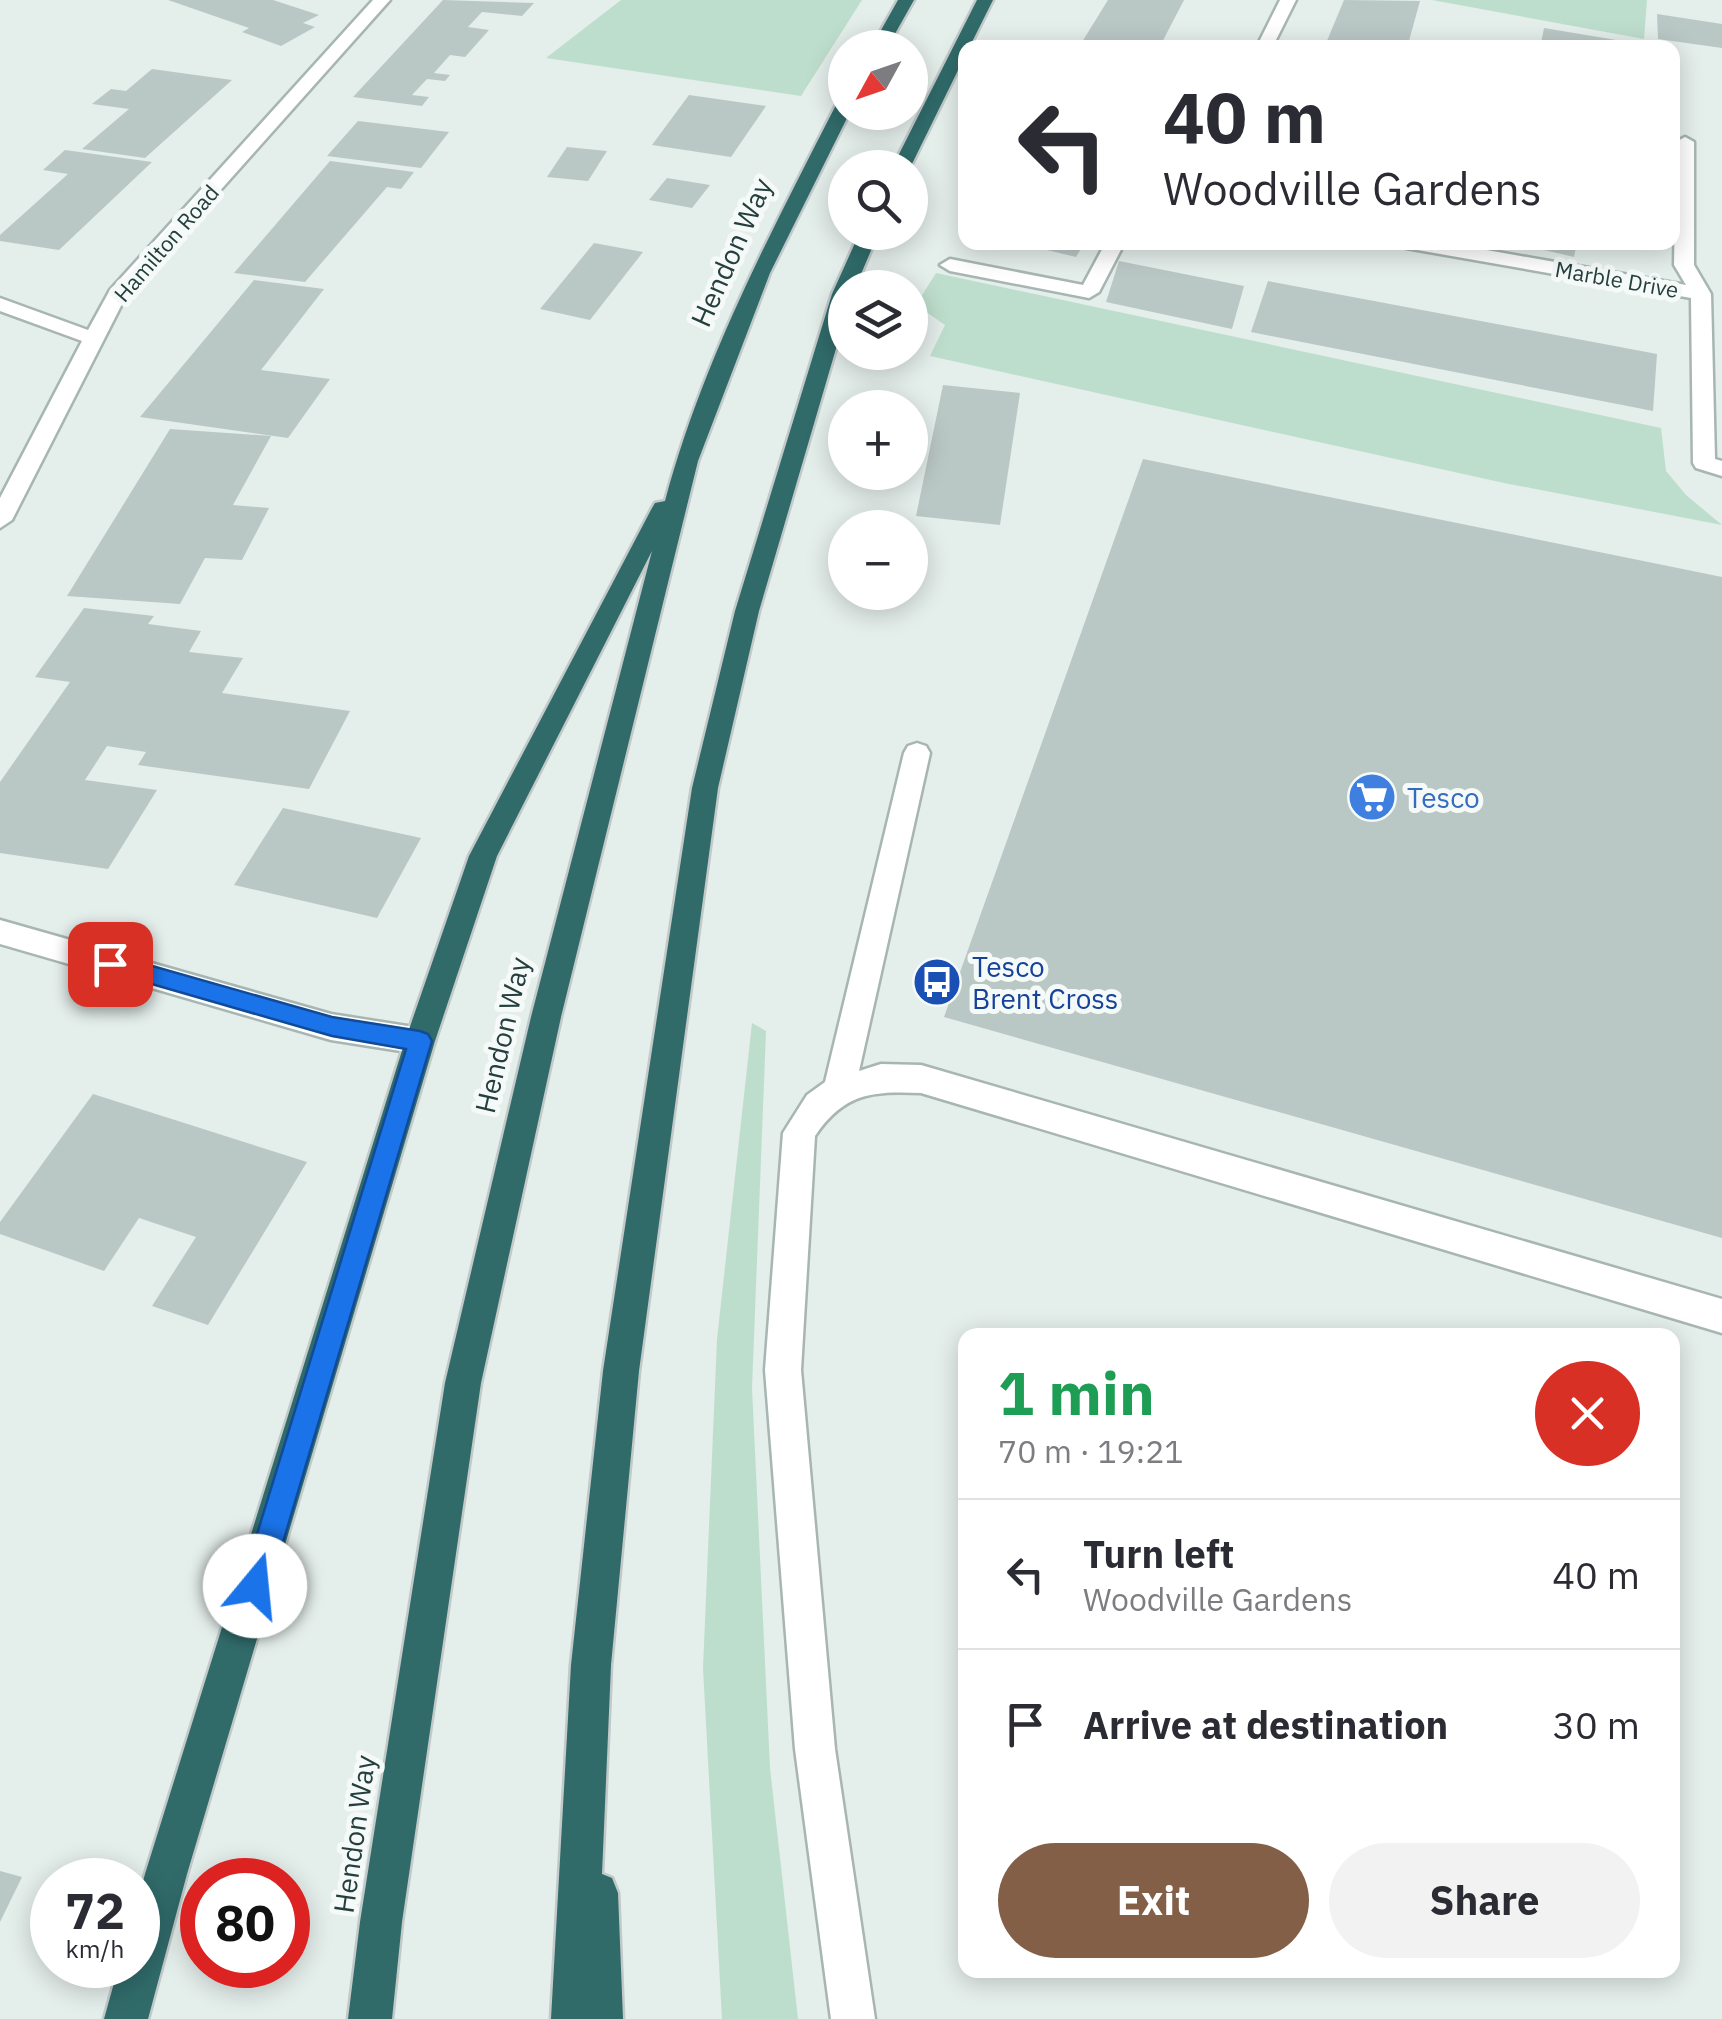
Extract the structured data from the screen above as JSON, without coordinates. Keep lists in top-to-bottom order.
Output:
{
  "streets": {
    "highway": ["Hendon Way"],
    "street": ["Hamilton Road", "Marble Drive"]
  },
  "places": {
    "supermarket": ["Tesco"],
    "bus stop": ["Tesco Brent Cross"]
  },
  "north": "bottom left",
  "page": {
    "map_buttons": ["+", "−"],
    "turn": ["40 m", "Woodville Gardens"],
    "heading": ["1 min", "70 m · 19:21"],
    "list": [
      {
        "name": "Turn left",
        "note": "Woodville Gardens",
        "value": "40 m"
      },
      {
        "name": "Arrive at destination",
        "value": "30 m"
      }
    ],
    "buttons": ["Exit", "Share"],
    "speed": "72 km/h",
    "limit": "80"
  }
}
